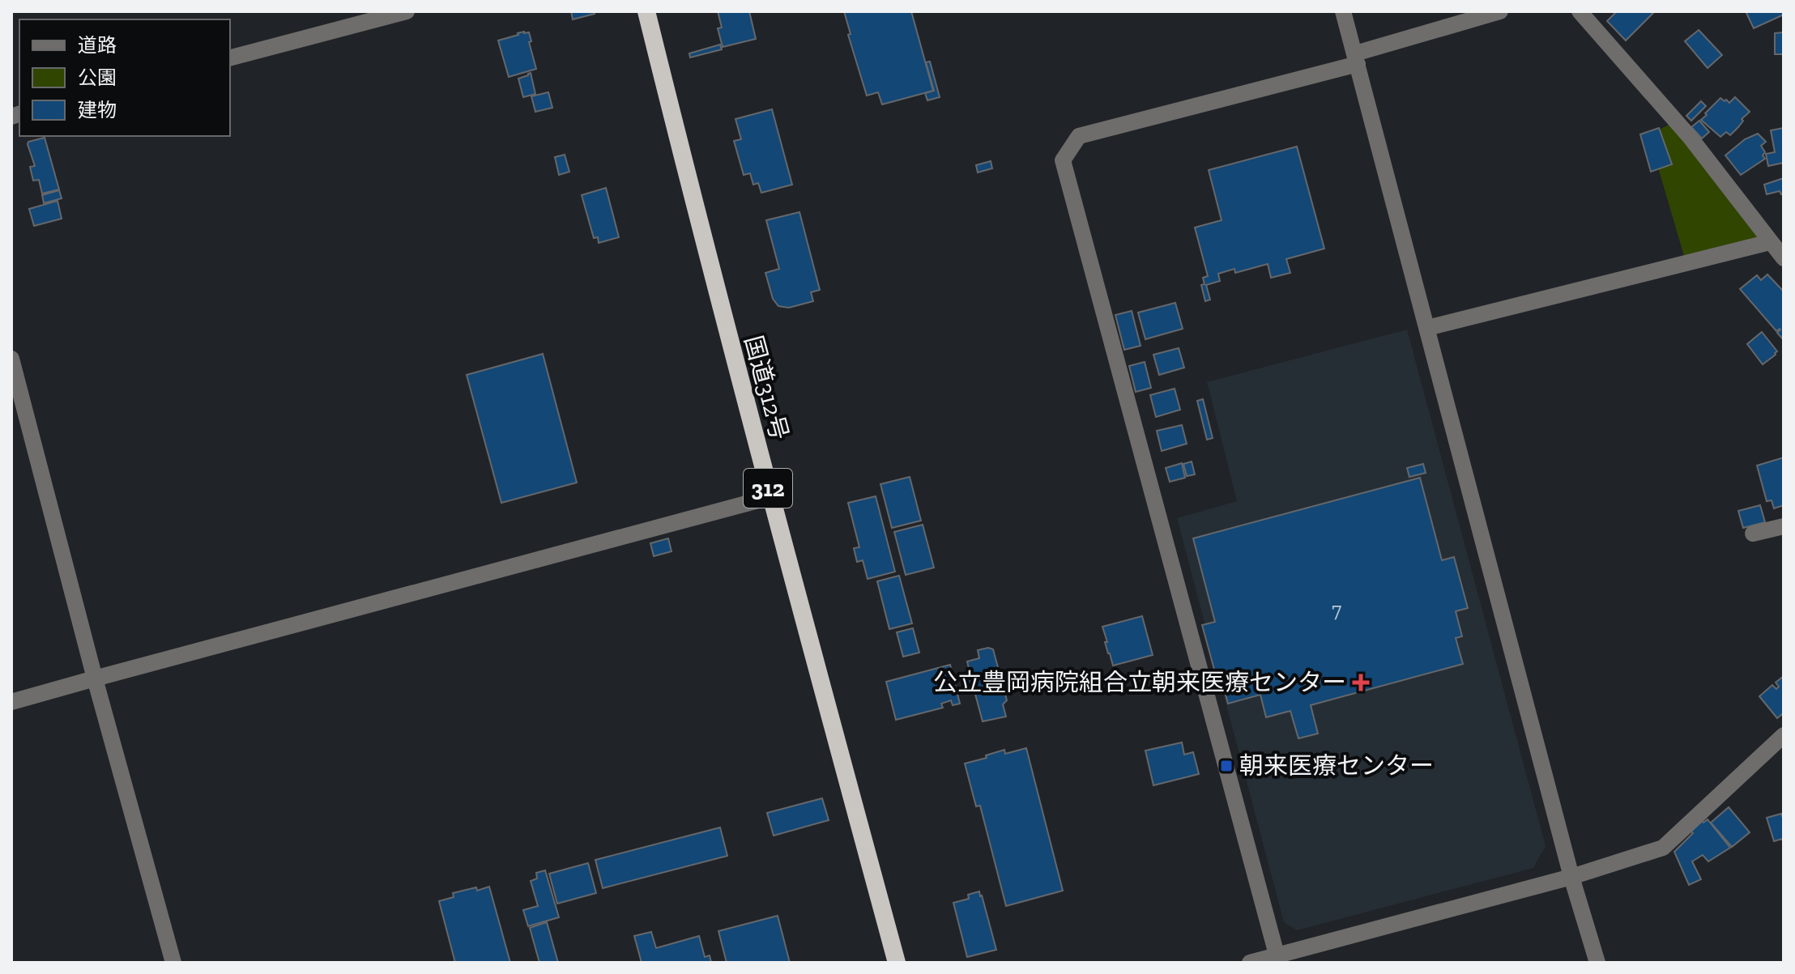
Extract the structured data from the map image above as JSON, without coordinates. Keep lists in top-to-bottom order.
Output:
{
  "streets": {
    "highway": ["国道312号", "312"]
  },
  "places": {
    "health": ["公立豊岡病院組合立朝来医療センター"],
    "transit": ["朝来医療センター"]
  },
  "house_numbers": ["7"],
  "legend": ["道路", "公園", "建物"]
}
